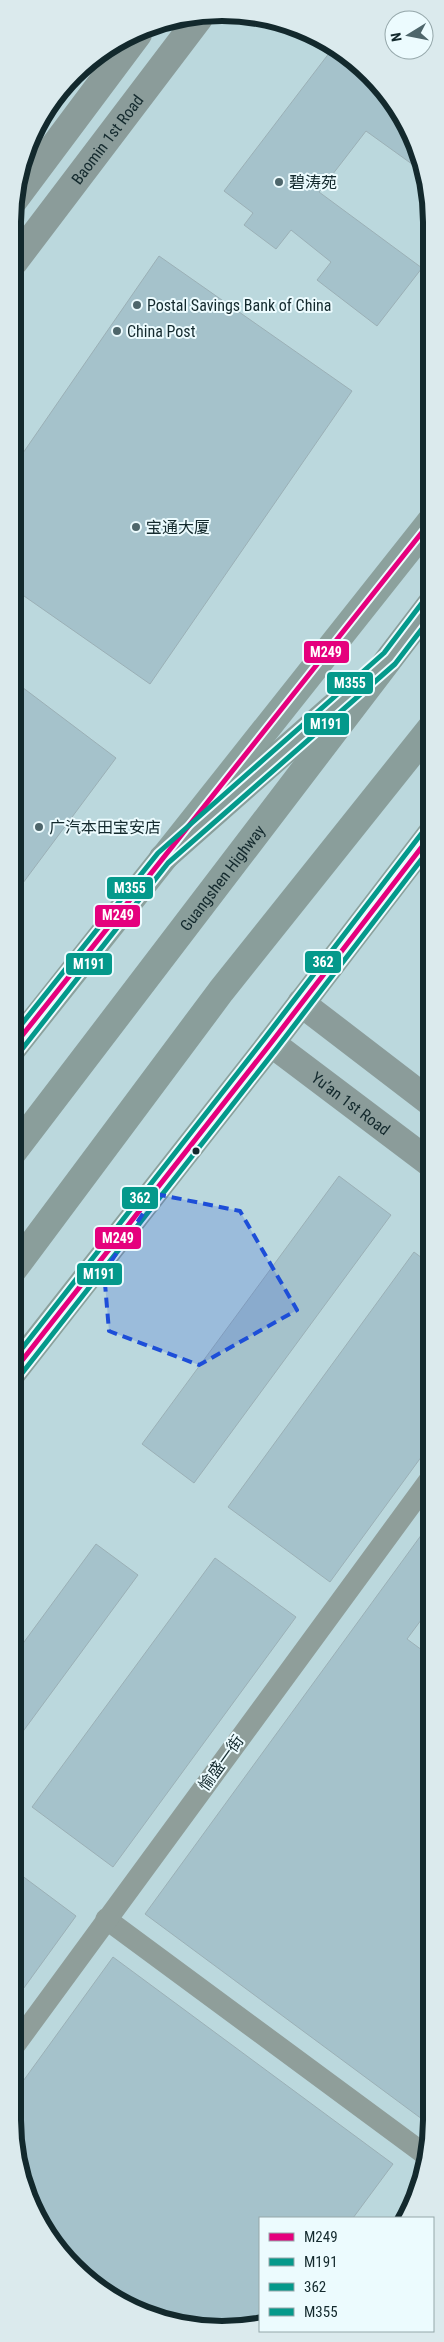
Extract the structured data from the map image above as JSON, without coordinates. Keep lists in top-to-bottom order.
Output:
{
  "streets": {
    "highway": ["Guangshen Highway"],
    "main road": ["Baomin 1st Road", "Yu’an 1st Road"],
    "street": ["愉盛一街"]
  },
  "places": [
    "碧涛苑",
    "Postal Savings Bank of China",
    "China Post",
    "宝通大厦",
    "广汽本田宝安店"
  ],
  "lines": [
    "transit line M249",
    "transit line M355",
    "transit line M191",
    "transit line 362"
  ],
  "legend": [
    "M249",
    "M191",
    "362",
    "M355"
  ],
  "north": "left"
}
